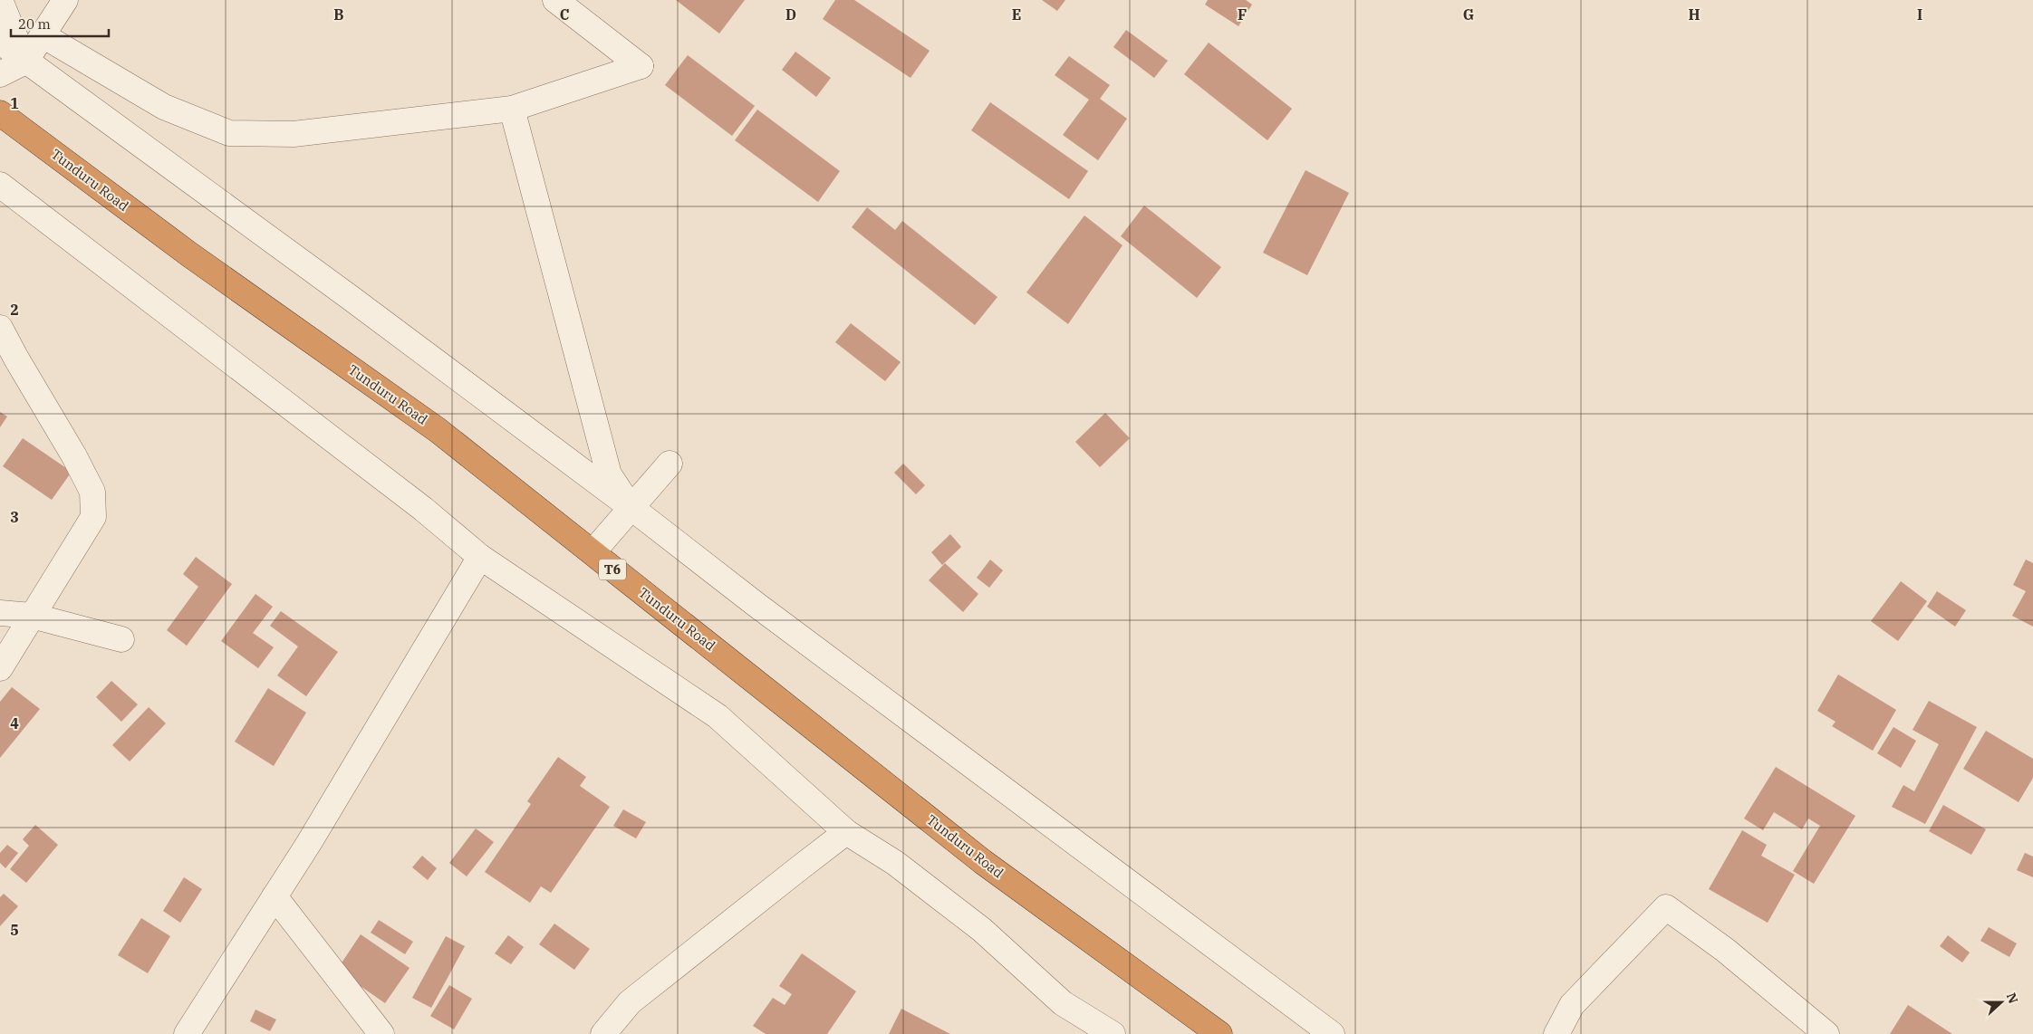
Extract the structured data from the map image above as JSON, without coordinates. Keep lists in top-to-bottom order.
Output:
{
  "streets": {
    "highway": ["Tunduru Road", "T6"]
  },
  "scale_bar": "20 m",
  "north": "right",
  "grid": {
    "columns": [
      "B",
      "C",
      "D",
      "E",
      "F",
      "G",
      "H",
      "I"
    ],
    "rows": [
      "1",
      "2",
      "3",
      "4",
      "5"
    ]
  }
}
